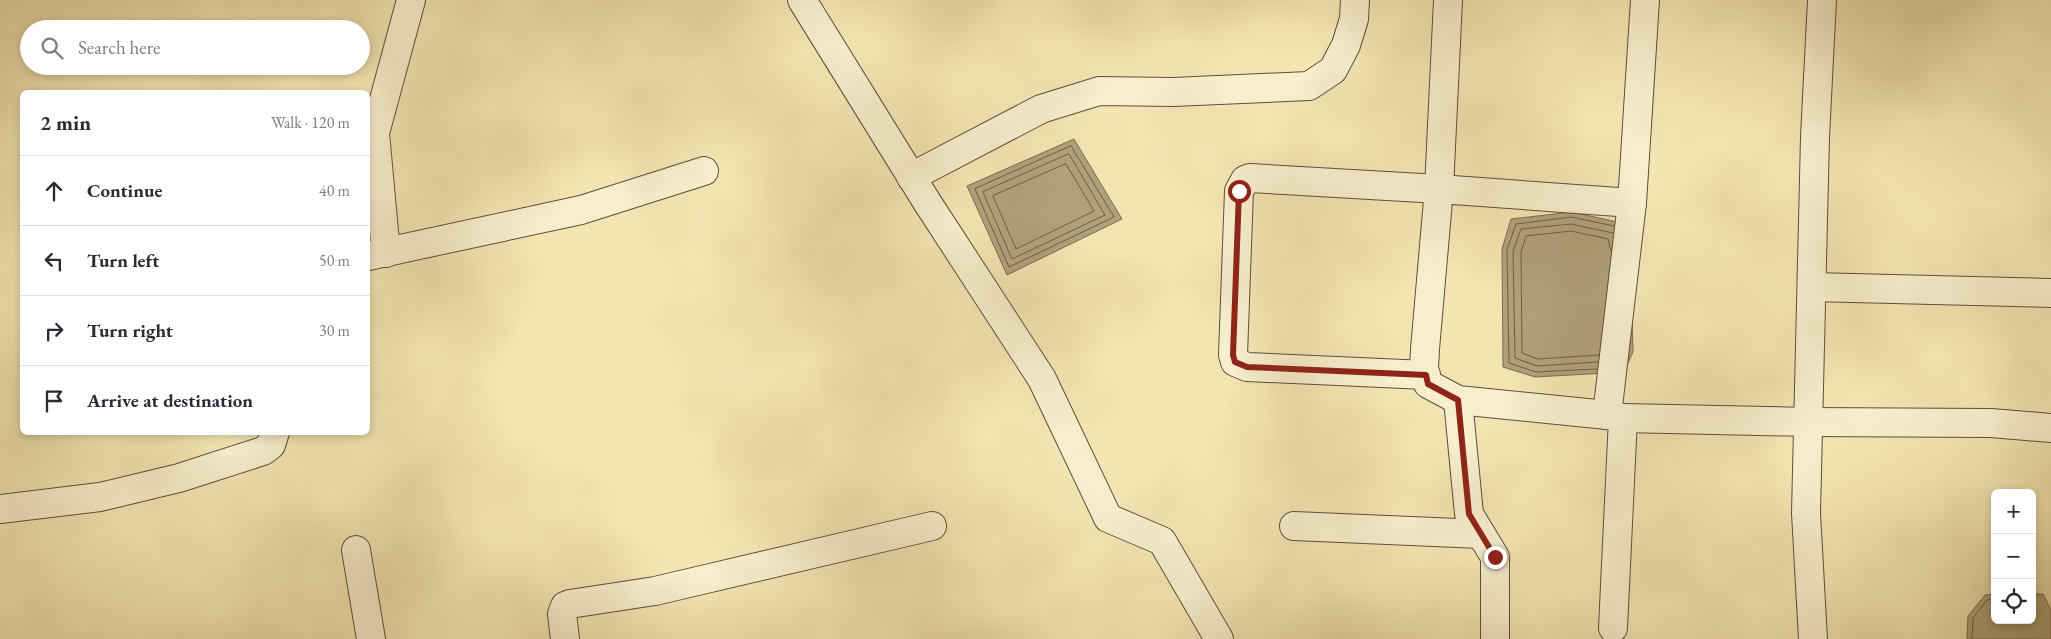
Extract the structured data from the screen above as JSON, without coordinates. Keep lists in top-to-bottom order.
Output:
{
  "page": {
    "search": "Search here",
    "heading": ["2 min", "Walk · 120 m"],
    "list": [
      ["Continue", "40 m"],
      ["Turn left", "50 m"],
      ["Turn right", "30 m"],
      "Arrive at destination"
    ],
    "map_buttons": ["+", "−"]
  }
}
